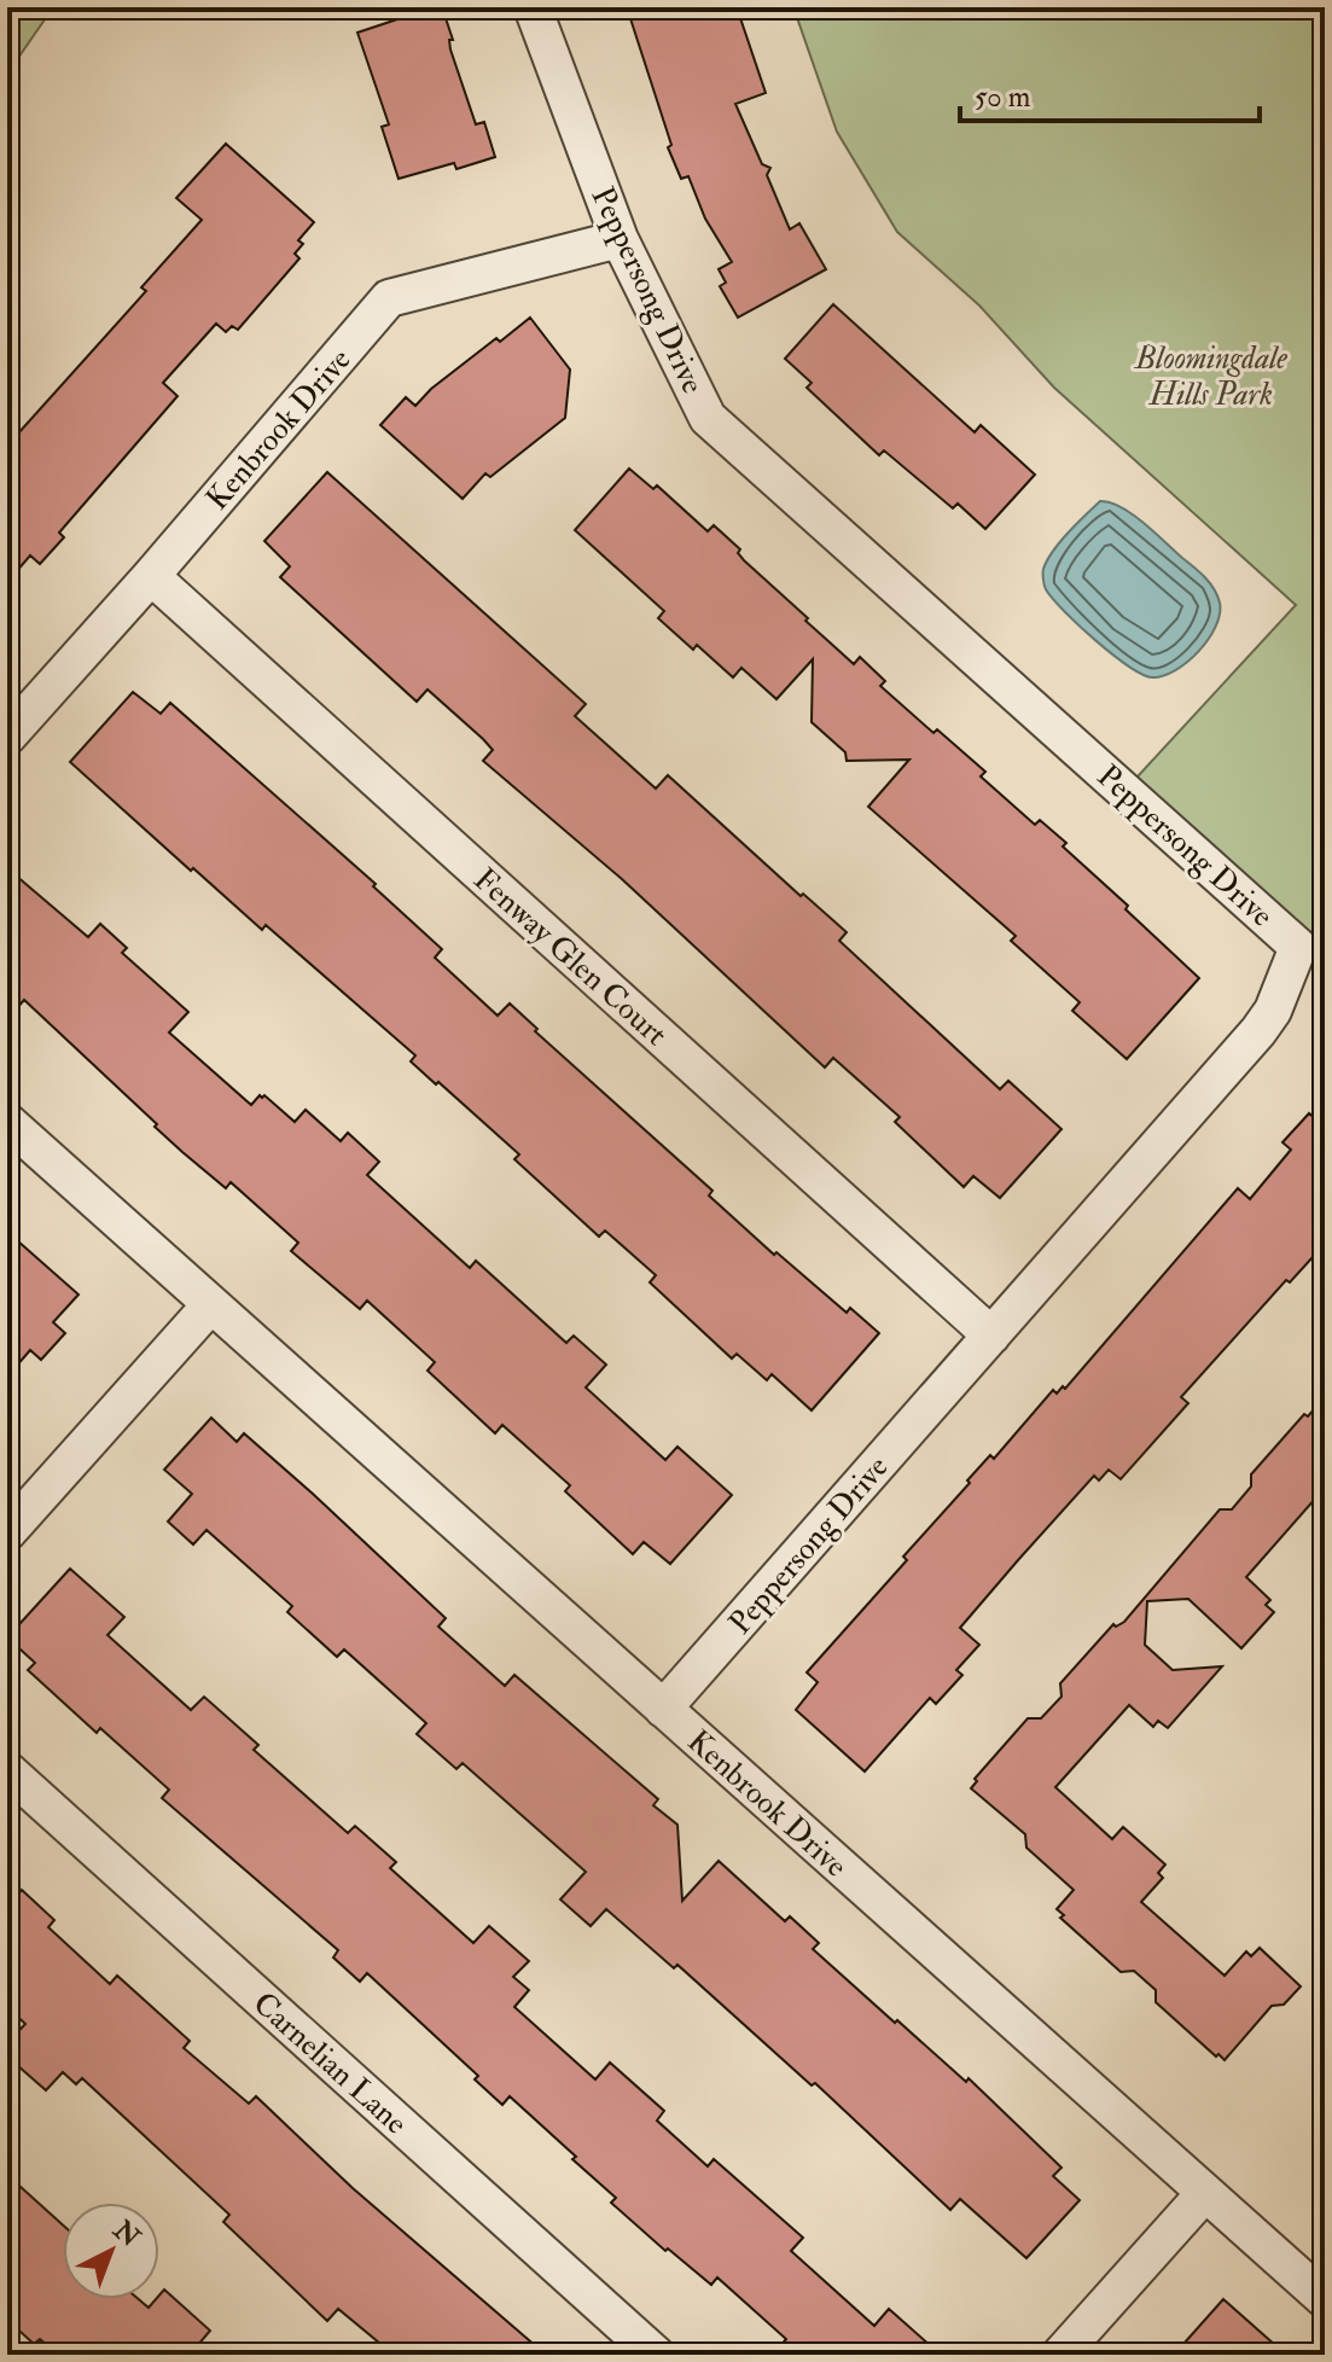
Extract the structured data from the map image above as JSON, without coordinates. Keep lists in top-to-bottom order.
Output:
{
  "streets": {
    "street": [
      "Peppersong Drive",
      "Kenbrook Drive",
      "Fenway Glen Court",
      "Carnelian Lane"
    ]
  },
  "crossings": [
    ["Peppersong Drive", "Kenbrook Drive"],
    ["Peppersong Drive", "Fenway Glen Court"],
    ["Kenbrook Drive", "Fenway Glen Court"]
  ],
  "parks": ["Bloomingdale Hills Park"],
  "scale_bar": "50 m",
  "north": "top right"
}
